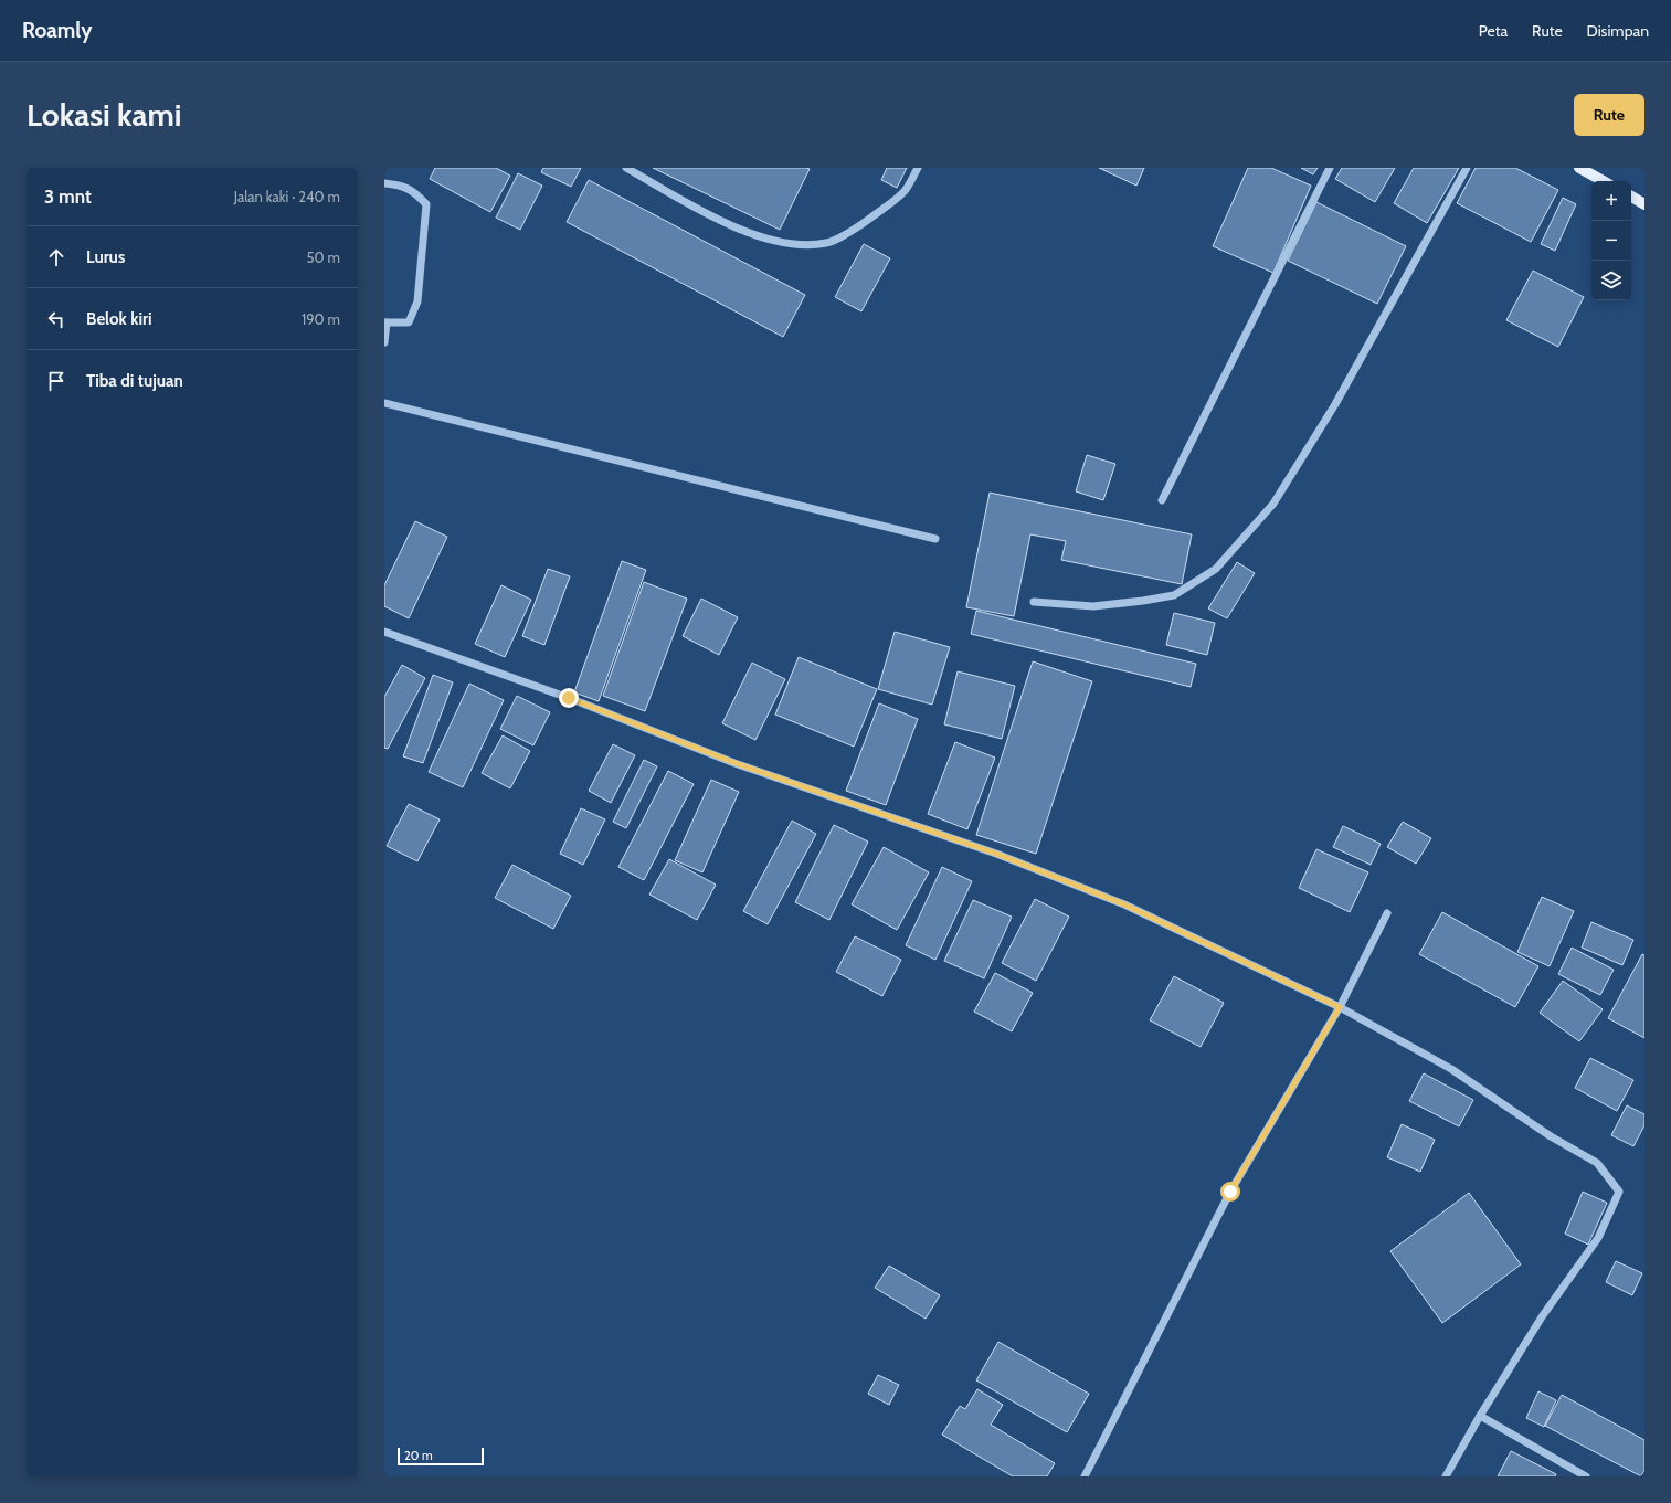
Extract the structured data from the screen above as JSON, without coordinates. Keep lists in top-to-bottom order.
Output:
{
  "scale_bar": "20 m",
  "page": {
    "header": "Roamly",
    "nav": ["Peta", "Rute", "Disimpan"],
    "buttons": "Rute",
    "title": "Lokasi kami",
    "heading": ["3 mnt", "Jalan kaki · 240 m"],
    "map_buttons": ["+", "−"],
    "list": [
      ["Lurus", "50 m"],
      ["Belok kiri", "190 m"],
      "Tiba di tujuan"
    ],
    "scale": "20 m"
  }
}
